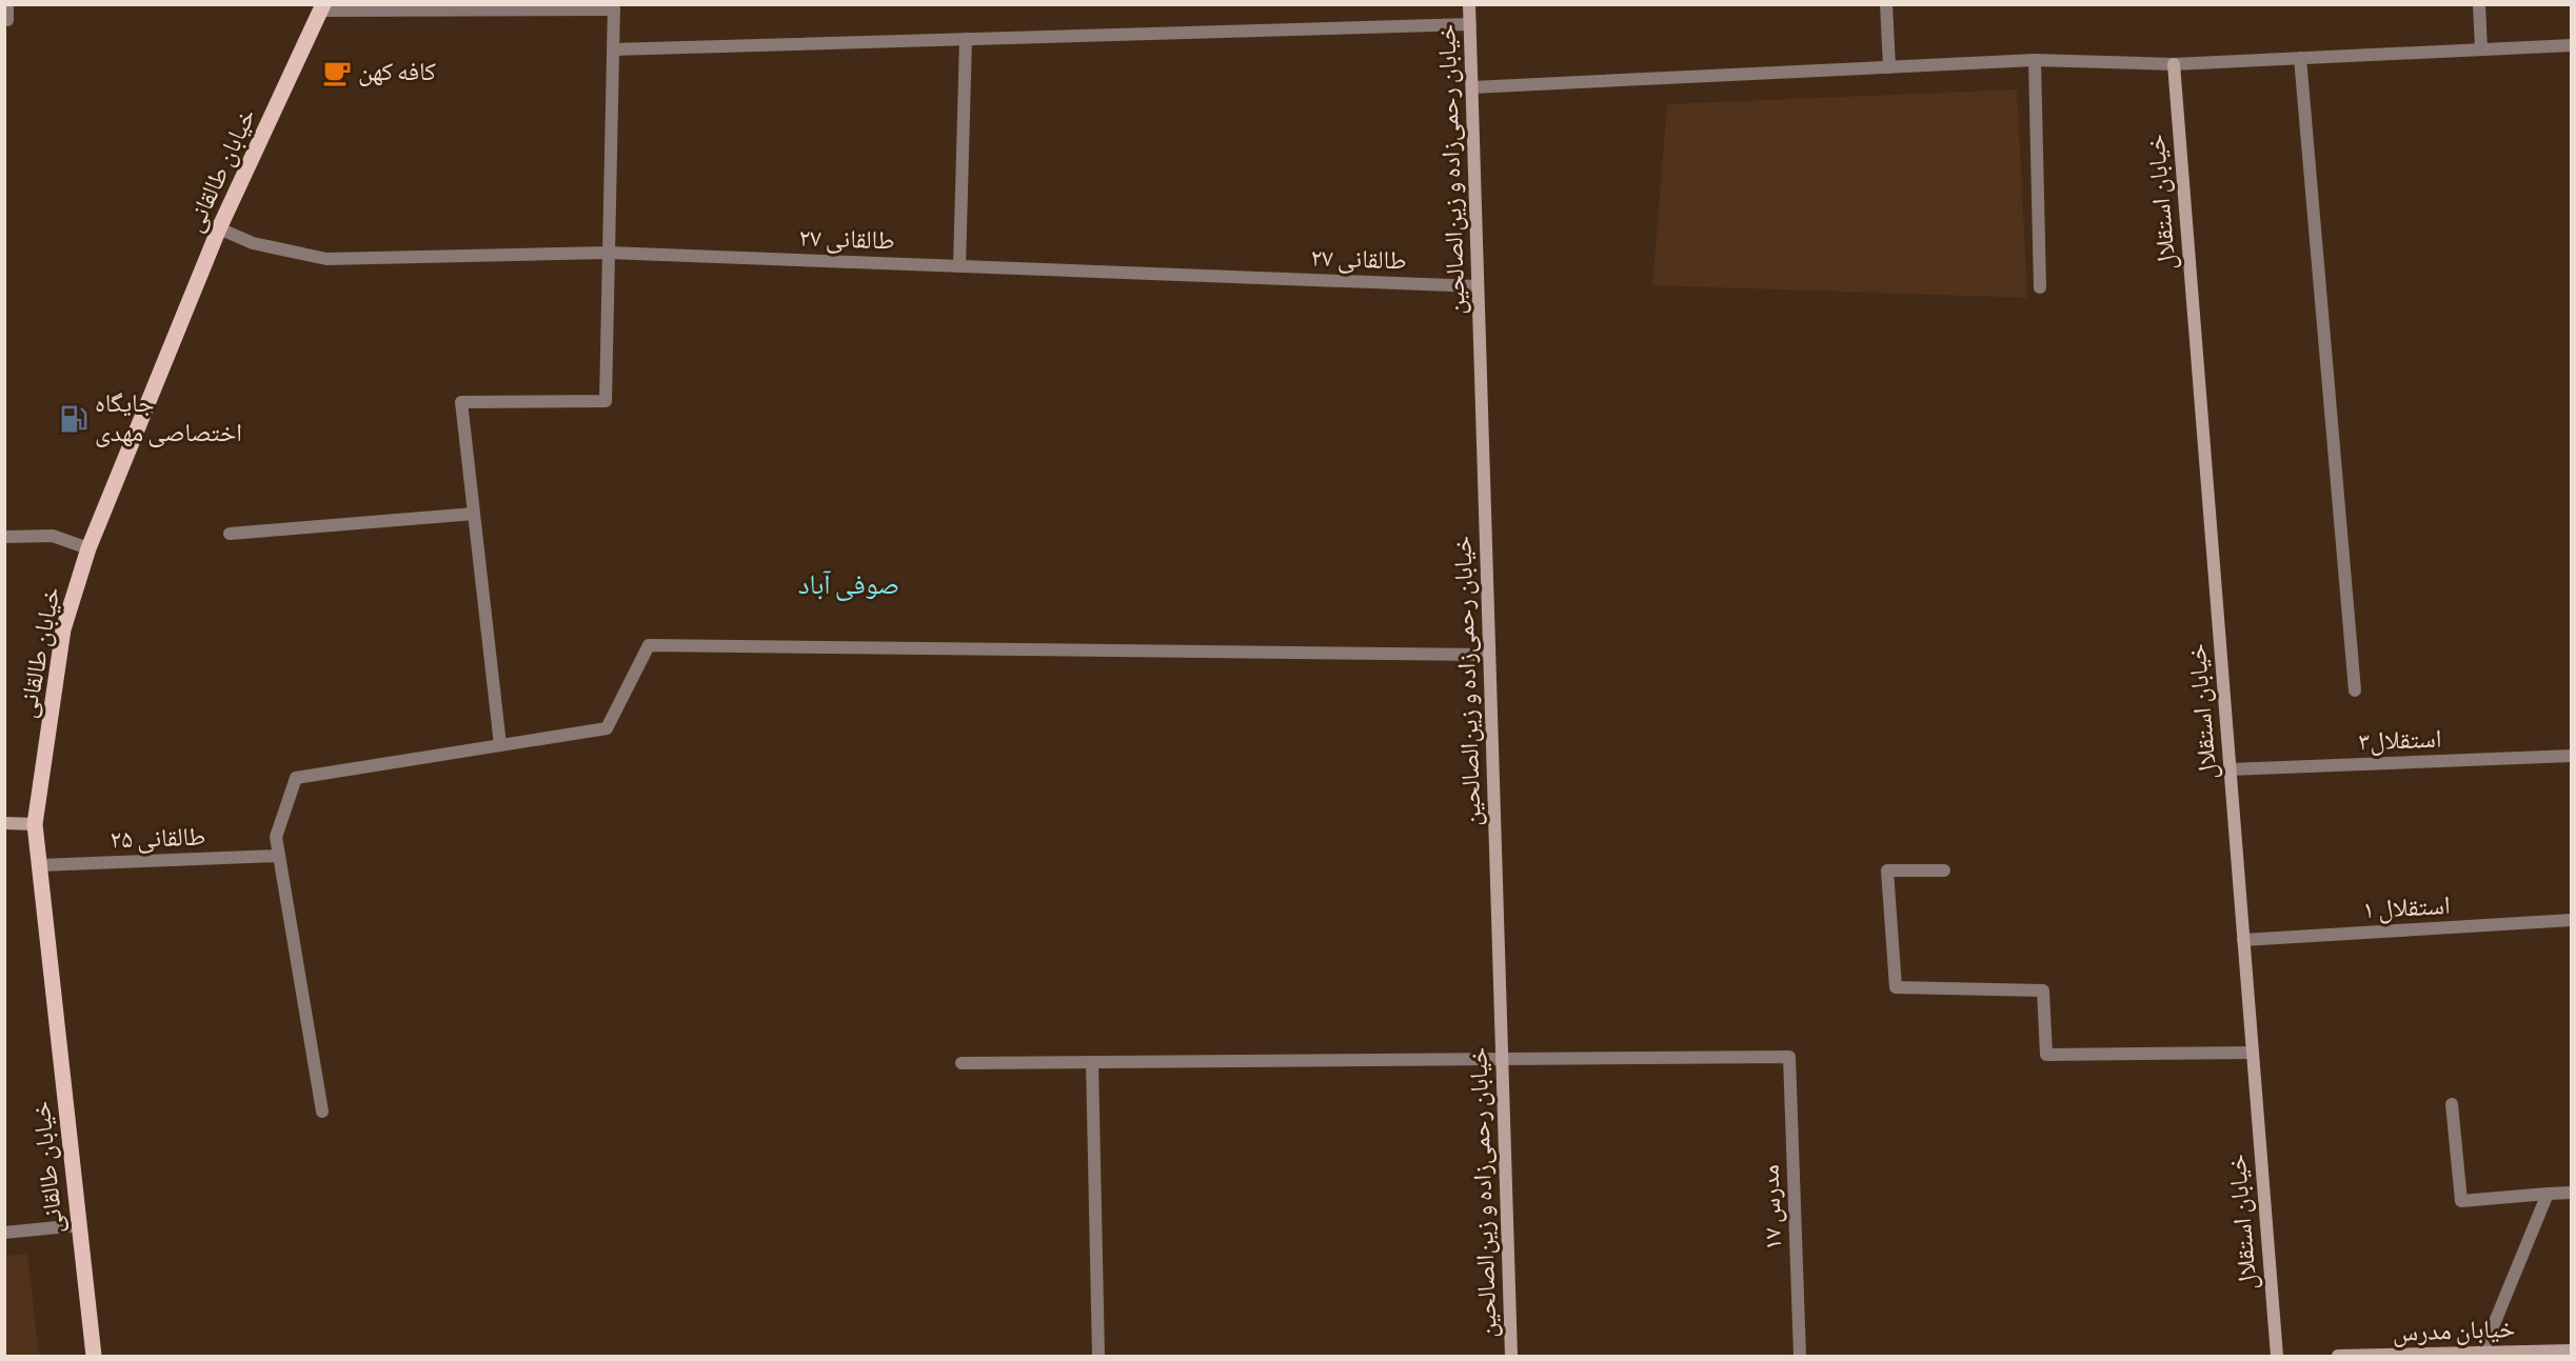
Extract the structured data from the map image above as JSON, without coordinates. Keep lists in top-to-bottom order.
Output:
{
  "streets": {
    "main road": ["خیابان طالقانی"],
    "street": [
      "خیابان رحمی‌زاده و زین‌الصالحین",
      "خیابان استقلال",
      "طالقانی ۲۷",
      "استقلال۳",
      "طالقانی ۲۵",
      "استقلال ۱",
      "مدرس ۱۷",
      "خیابان مدرس"
    ]
  },
  "crossings": [
    ["خیابان رحمی‌زاده و زین‌الصالحین", "طالقانی ۲۷"],
    ["خیابان رحمی‌زاده و زین‌الصالحین", "مدرس ۱۷"],
    ["خیابان طالقانی", "طالقانی ۲۷"],
    ["خیابان طالقانی", "طالقانی ۲۵"],
    ["خیابان استقلال", "استقلال۳"],
    ["خیابان استقلال", "استقلال ۱"]
  ],
  "districts": ["صوفی آباد"],
  "places": {
    "cafe": ["کافه کهن"],
    "fuel station": ["جایگاه اختصاصی مهدی"]
  }
}
